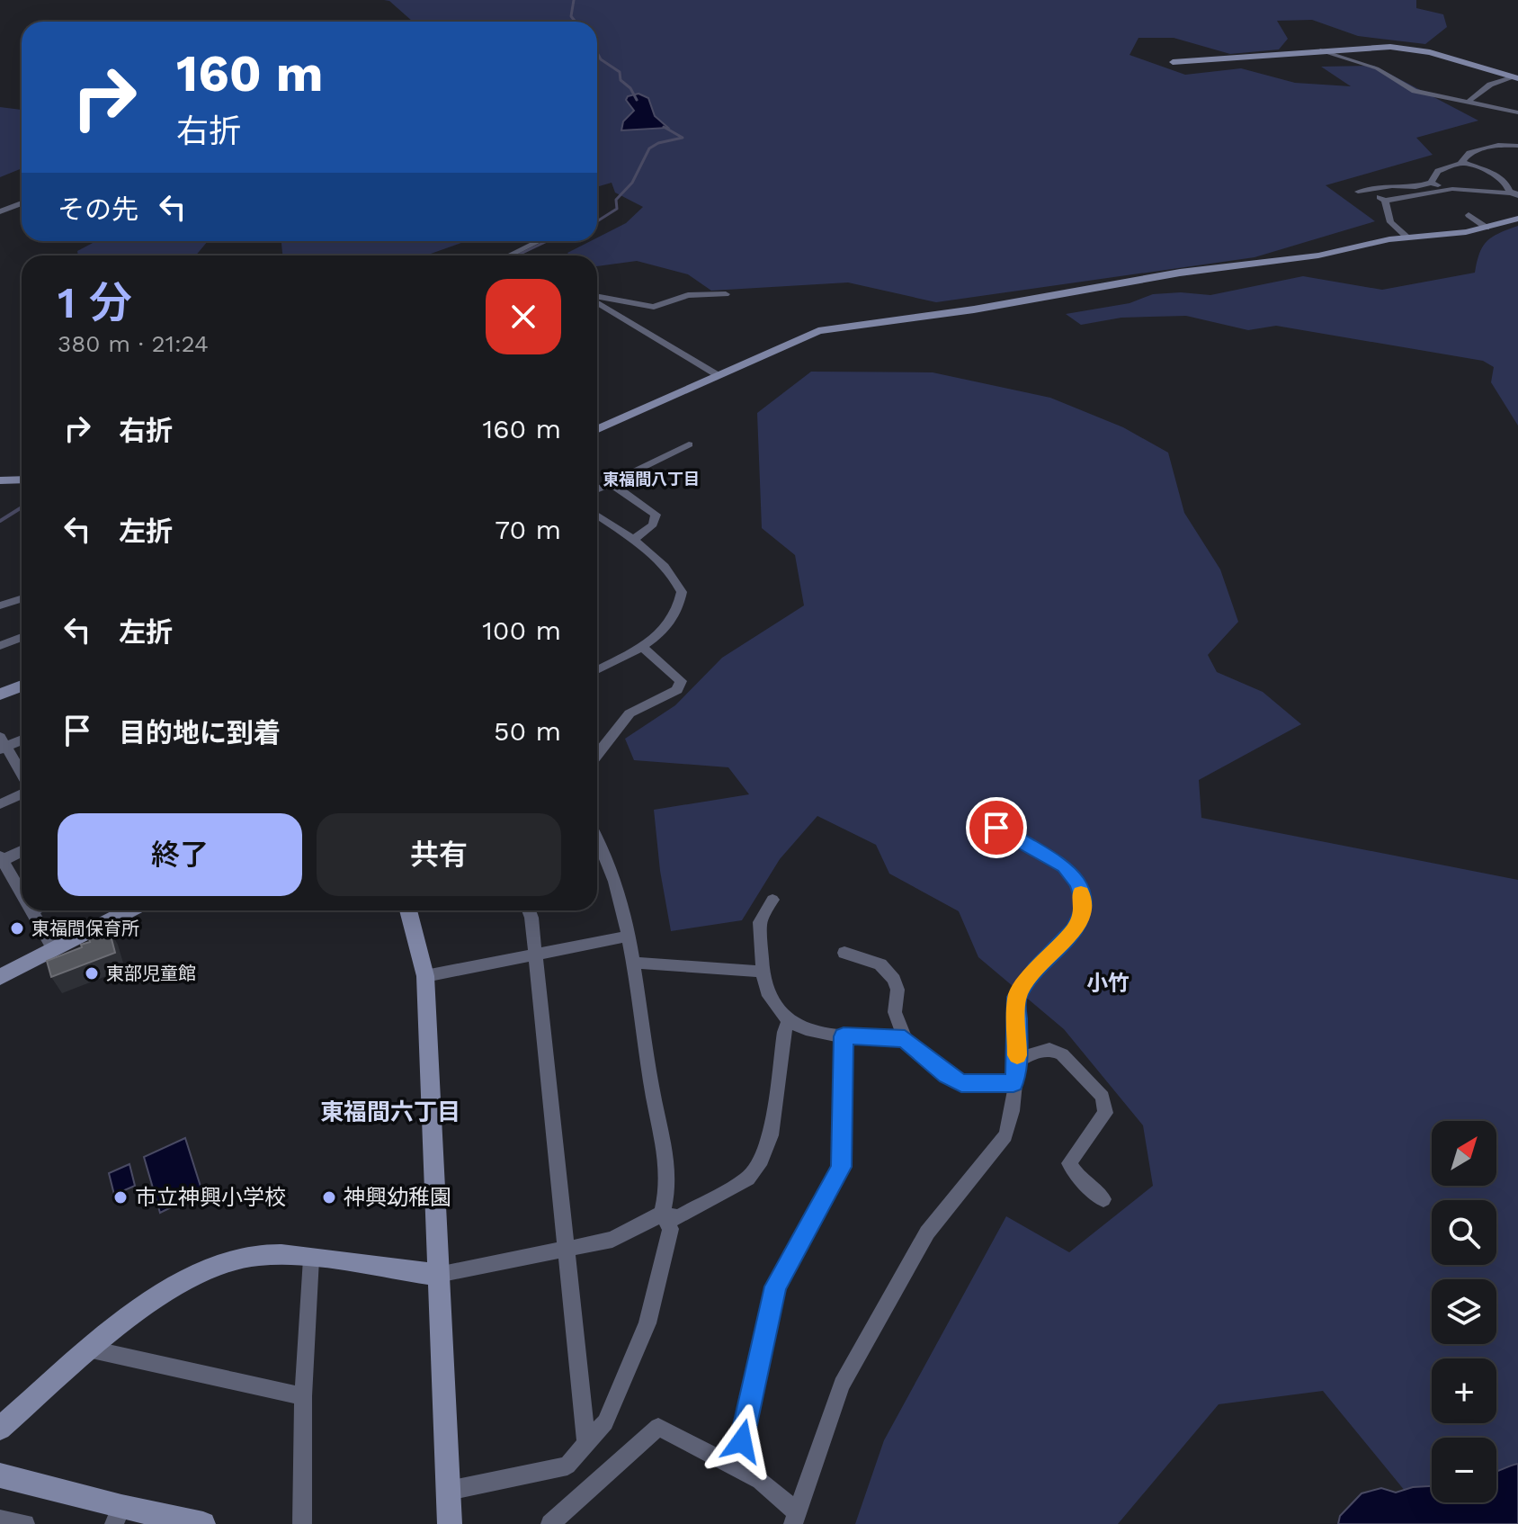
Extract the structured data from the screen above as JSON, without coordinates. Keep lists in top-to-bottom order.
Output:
{
  "districts": ["東福間八丁目", "小竹", "東福間六丁目"],
  "places": [
    "東福間保育所",
    "東部児童館",
    "市立神興小学校",
    "神興幼稚園"
  ],
  "north": "top right",
  "page": {
    "turn": ["160 m", "右折"],
    "then": "その先",
    "heading": ["1 分", "380 m · 21:24"],
    "list": [
      {
        "name": "右折",
        "value": "160 m"
      },
      {
        "name": "左折",
        "value": "70 m"
      },
      {
        "name": "左折",
        "value": "100 m"
      },
      {
        "name": "目的地に到着",
        "value": "50 m"
      }
    ],
    "buttons": ["終了", "共有"],
    "map_buttons": ["+", "−"]
  }
}
